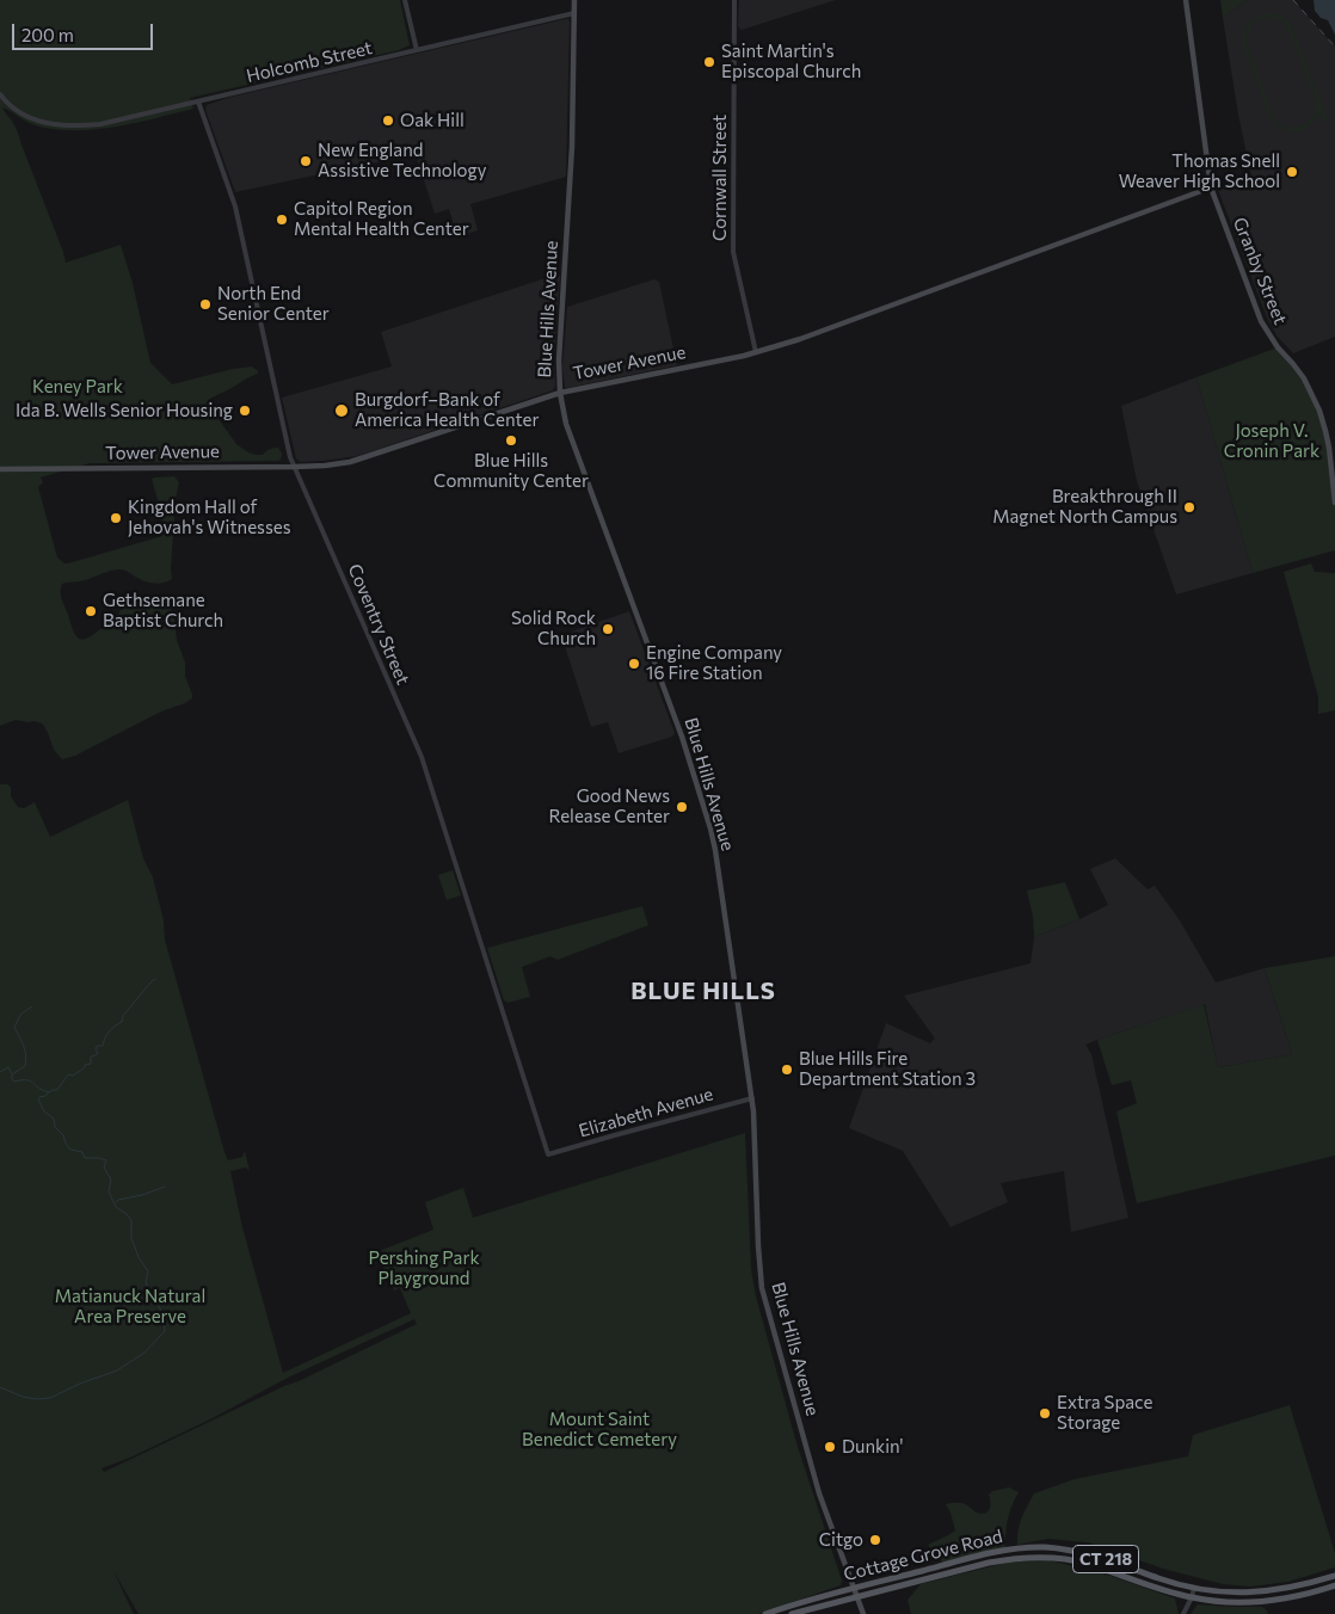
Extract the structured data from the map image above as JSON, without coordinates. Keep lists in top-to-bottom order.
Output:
{
  "streets": {
    "main road": [
      "Granby Street",
      "Blue Hills Avenue",
      "Tower Avenue",
      "Cottage Grove Road",
      "CT 218"
    ],
    "street": [
      "Holcomb Street",
      "Cornwall Street",
      "Coventry Street",
      "Elizabeth Avenue"
    ]
  },
  "crossings": [
    ["Holcomb Street", "Blue Hills Avenue"],
    ["Holcomb Street", "Coventry Street"],
    ["Cornwall Street", "Tower Avenue"],
    ["Granby Street", "Tower Avenue"],
    ["Blue Hills Avenue", "Tower Avenue"],
    ["Blue Hills Avenue", "Elizabeth Avenue"],
    ["Blue Hills Avenue", "Cottage Grove Road"],
    ["Tower Avenue", "Coventry Street"],
    ["Coventry Street", "Elizabeth Avenue"]
  ],
  "districts": ["BLUE HILLS"],
  "parks": [
    "Keney Park",
    "Joseph V. Cronin Park",
    "Pershing Park Playground",
    "Matianuck Natural Area Preserve",
    "Mount Saint Benedict Cemetery"
  ],
  "places": [
    "Saint Martin's Episcopal Church",
    "Oak Hill",
    "New England Assistive Technology",
    "Thomas Snell Weaver High School",
    "Capitol Region Mental Health Center",
    "North End Senior Center",
    "Ida B. Wells Senior Housing",
    "Burgdorf–Bank of America Health Center",
    "Blue Hills Community Center",
    "Breakthrough II Magnet North Campus",
    "Kingdom Hall of Jehovah's Witnesses",
    "Gethsemane Baptist Church",
    "Solid Rock Church",
    "Engine Company 16 Fire Station",
    "Good News Release Center",
    "Blue Hills Fire Department Station 3",
    "Extra Space Storage",
    "Dunkin'",
    "Citgo"
  ],
  "scale_bar": "200 m"
}
